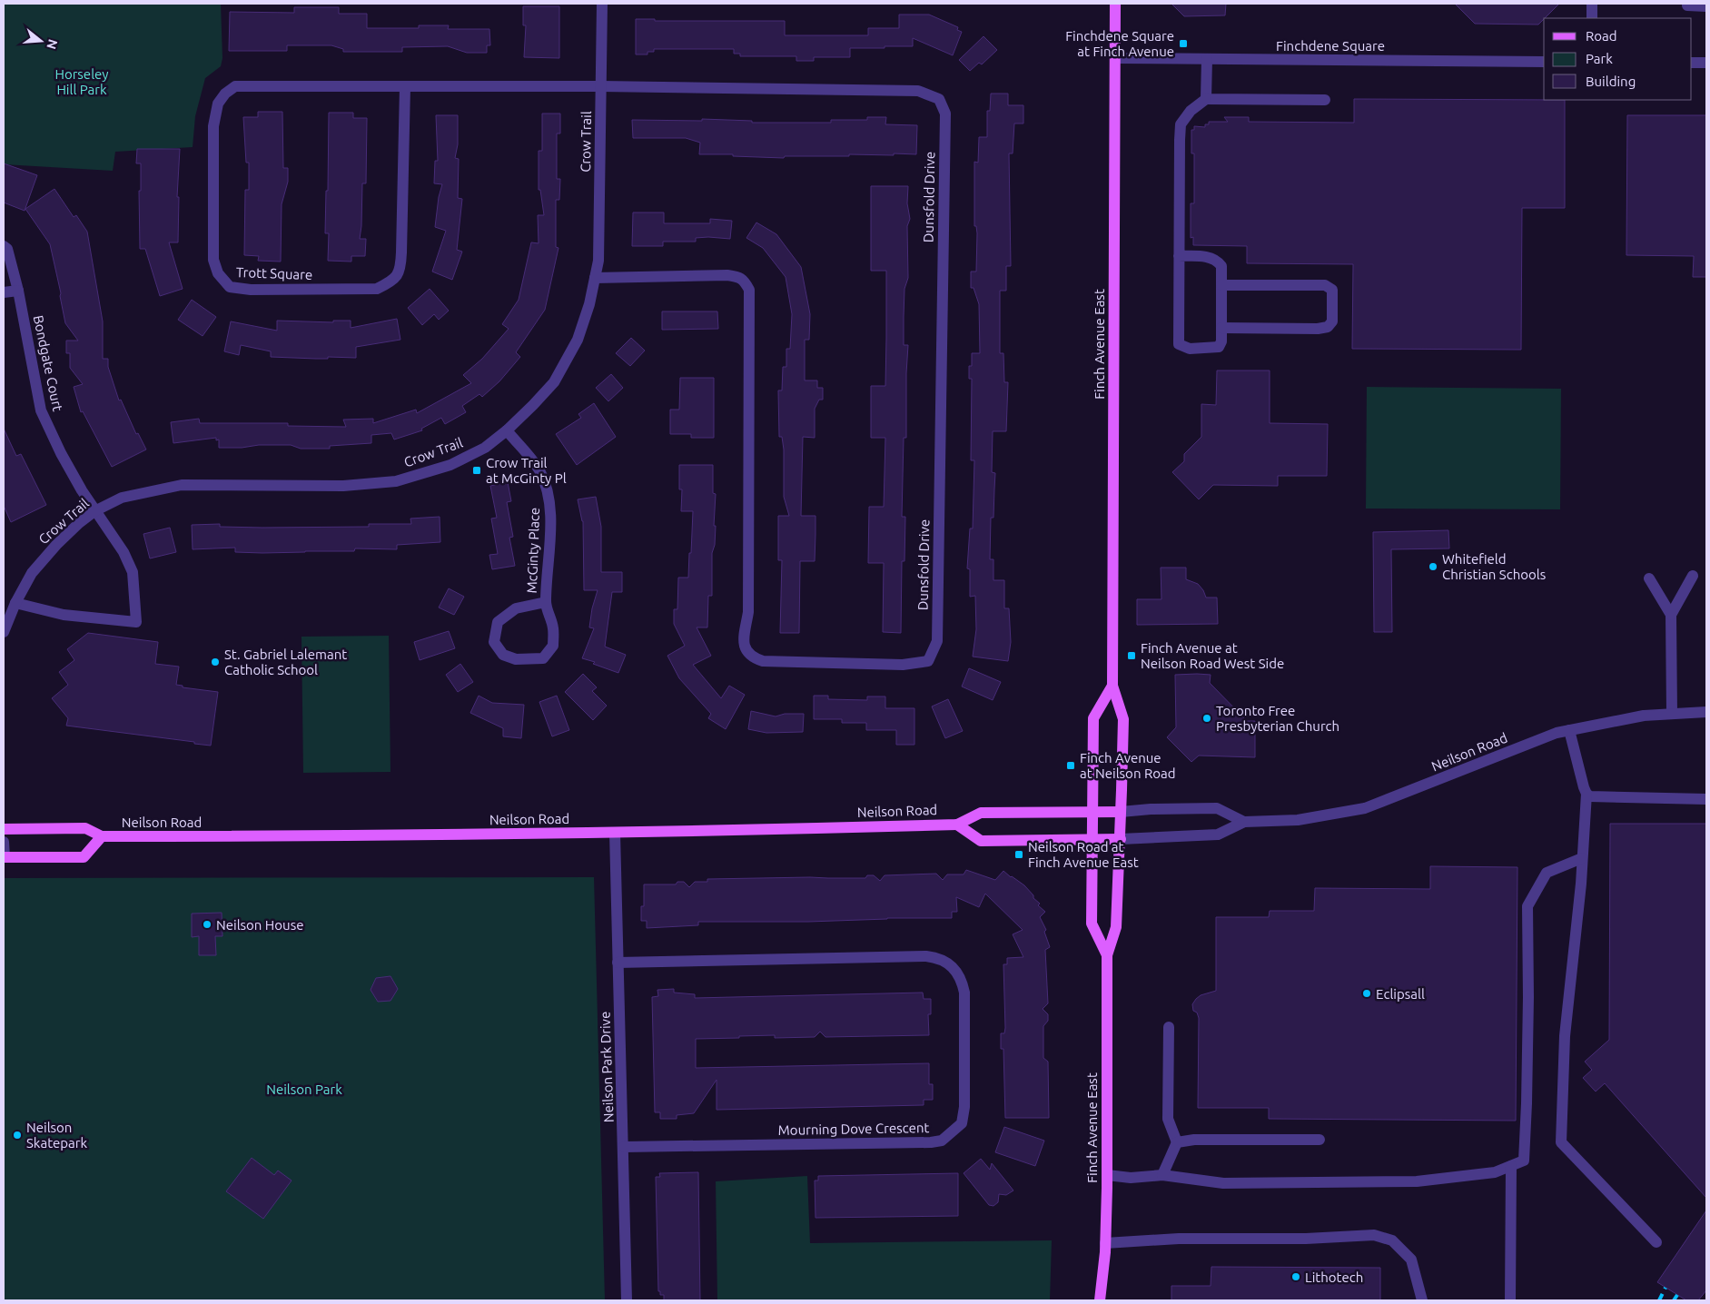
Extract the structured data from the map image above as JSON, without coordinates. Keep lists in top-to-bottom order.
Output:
{
  "streets": {
    "main road": ["Finch Avenue East", "Neilson Road"],
    "street": [
      "Finchdene Square",
      "Crow Trail",
      "Dunsfold Drive",
      "Trott Square",
      "Bondgate Court",
      "McGinty Place",
      "Neilson Park Drive",
      "Mourning Dove Crescent"
    ]
  },
  "crossings": [
    ["Finchdene Square", "Finch Avenue East"],
    ["Crow Trail", "Dunsfold Drive"],
    ["Crow Trail", "Trott Square"],
    ["Crow Trail", "Bondgate Court"],
    ["Crow Trail", "McGinty Place"],
    ["Dunsfold Drive", "Trott Square"],
    ["Finch Avenue East", "Neilson Road"],
    ["Neilson Road", "Neilson Park Drive"],
    ["Neilson Park Drive", "Mourning Dove Crescent"]
  ],
  "parks": ["Horseley Hill Park", "Neilson Park"],
  "places": {
    "transit": [
      "Finchdene Square at Finch Avenue",
      "Crow Trail at McGinty Pl",
      "Finch Avenue at Neilson Road West Side",
      "Finch Avenue at Neilson Road",
      "Neilson Road at Finch Avenue East"
    ],
    "other": [
      "Whitefield Christian Schools",
      "St. Gabriel Lalemant Catholic School",
      "Toronto Free Presbyterian Church",
      "Neilson House",
      "Eclipsall",
      "Neilson Skatepark",
      "Lithotech"
    ]
  },
  "legend": ["Road", "Park", "Building"],
  "north": "right"
}
